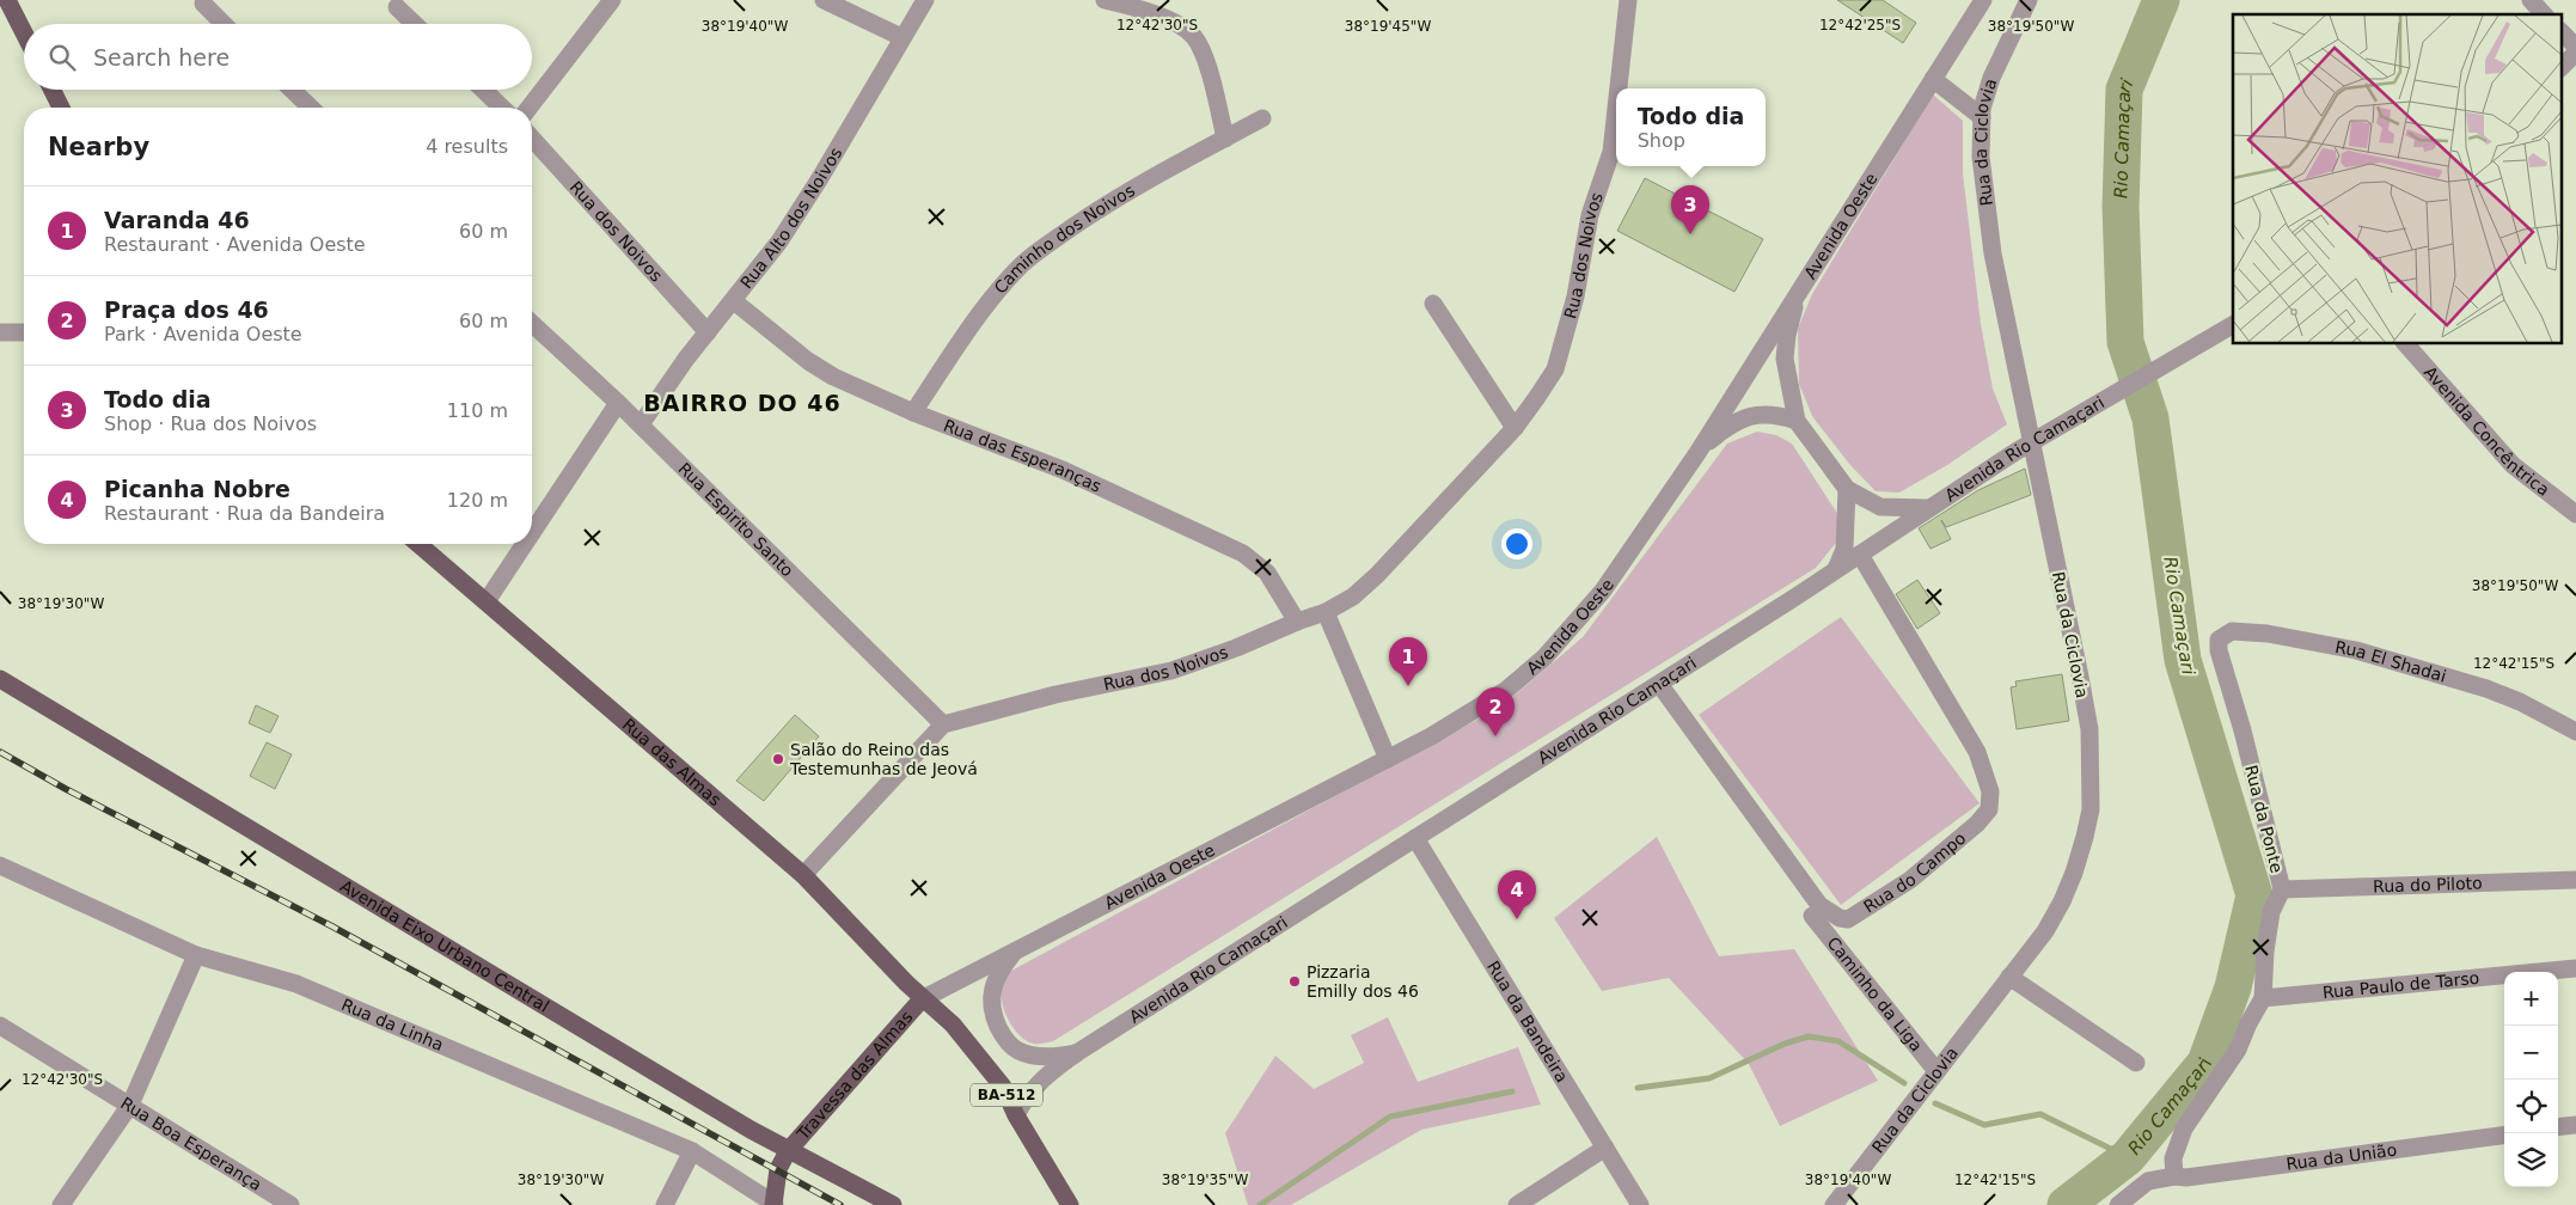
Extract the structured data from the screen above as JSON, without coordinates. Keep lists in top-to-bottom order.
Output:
{
  "streets": {
    "main road": [
      "Rua das Almas",
      "Avenida Eixo Urbano Central",
      "Travessa das Almas",
      "BA-512"
    ],
    "street": [
      "Rua da Ciclovia",
      "Rua Alto dos Noivos",
      "Avenida Oeste",
      "Rua dos Noivos",
      "Caminho dos Noivos",
      "Avenida Concêntrica",
      "Avenida Rio Camaçari",
      "Rua das Esperanças",
      "Rua Espirito Santo",
      "Rua El Shadai",
      "Rua da Ponte",
      "Rua do Campo",
      "Rua do Piloto",
      "Rua Paulo de Tarso",
      "Caminho da Liga",
      "Rua da Bandeira",
      "Rua da Linha",
      "Rua Boa Esperança",
      "Rua da União"
    ]
  },
  "crossings": [
    ["Rua da Ciclovia", "Avenida Rio Camaçari"],
    ["Rua da Ciclovia", "Caminho da Liga"],
    ["Rua Alto dos Noivos", "Rua dos Noivos"],
    ["Rua Alto dos Noivos", "Rua das Esperanças"],
    ["Rua Alto dos Noivos", "Rua Espirito Santo"],
    ["Avenida Oeste", "Rua das Almas"],
    ["Avenida Oeste", "Travessa das Almas"],
    ["Avenida Oeste", "BA-512"],
    ["Rua dos Noivos", "Rua das Esperanças"],
    ["Rua dos Noivos", "Rua Espirito Santo"],
    ["Caminho dos Noivos", "Rua das Esperanças"],
    ["Avenida Rio Camaçari", "Rua do Campo"],
    ["Avenida Rio Camaçari", "Rua da Bandeira"],
    ["Avenida Rio Camaçari", "BA-512"],
    ["Rua El Shadai", "Rua da Ponte"],
    ["Rua das Almas", "Travessa das Almas"],
    ["Rua das Almas", "BA-512"],
    ["Rua da Ponte", "Rua do Piloto"],
    ["Rua da Ponte", "Rua Paulo de Tarso"],
    ["Rua da Ponte", "Rua da União"],
    ["Avenida Eixo Urbano Central", "Travessa das Almas"],
    ["Travessa das Almas", "BA-512"]
  ],
  "districts": ["BAIRRO DO 46"],
  "water": ["Rio Camaçari"],
  "places": ["Salão do Reino das Testemunhas de Jeová", "Pizzaria Emilly dos 46"],
  "page": {
    "search": "Search here",
    "popup": ["Todo dia", "Shop"],
    "heading": ["Nearby", "4 results"],
    "pins": [
      "3",
      "1",
      "2",
      "4"
    ],
    "list": [
      {
        "mark": "1",
        "name": "Varanda 46",
        "note": "Restaurant · Avenida Oeste",
        "value": "60 m"
      },
      {
        "mark": "2",
        "name": "Praça dos 46",
        "note": "Park · Avenida Oeste",
        "value": "60 m"
      },
      {
        "mark": "3",
        "name": "Todo dia",
        "note": "Shop · Rua dos Noivos",
        "value": "110 m"
      },
      {
        "mark": "4",
        "name": "Picanha Nobre",
        "note": "Restaurant · Rua da Bandeira",
        "value": "120 m"
      }
    ],
    "map_buttons": ["+", "−"]
  },
  "coordinates": [
    "12°42'30\"S",
    "12°42'25\"S",
    "38°19'40\"W",
    "38°19'45\"W",
    "38°19'50\"W",
    "38°19'30\"W",
    "12°42'15\"S",
    "38°19'35\"W"
  ]
}
